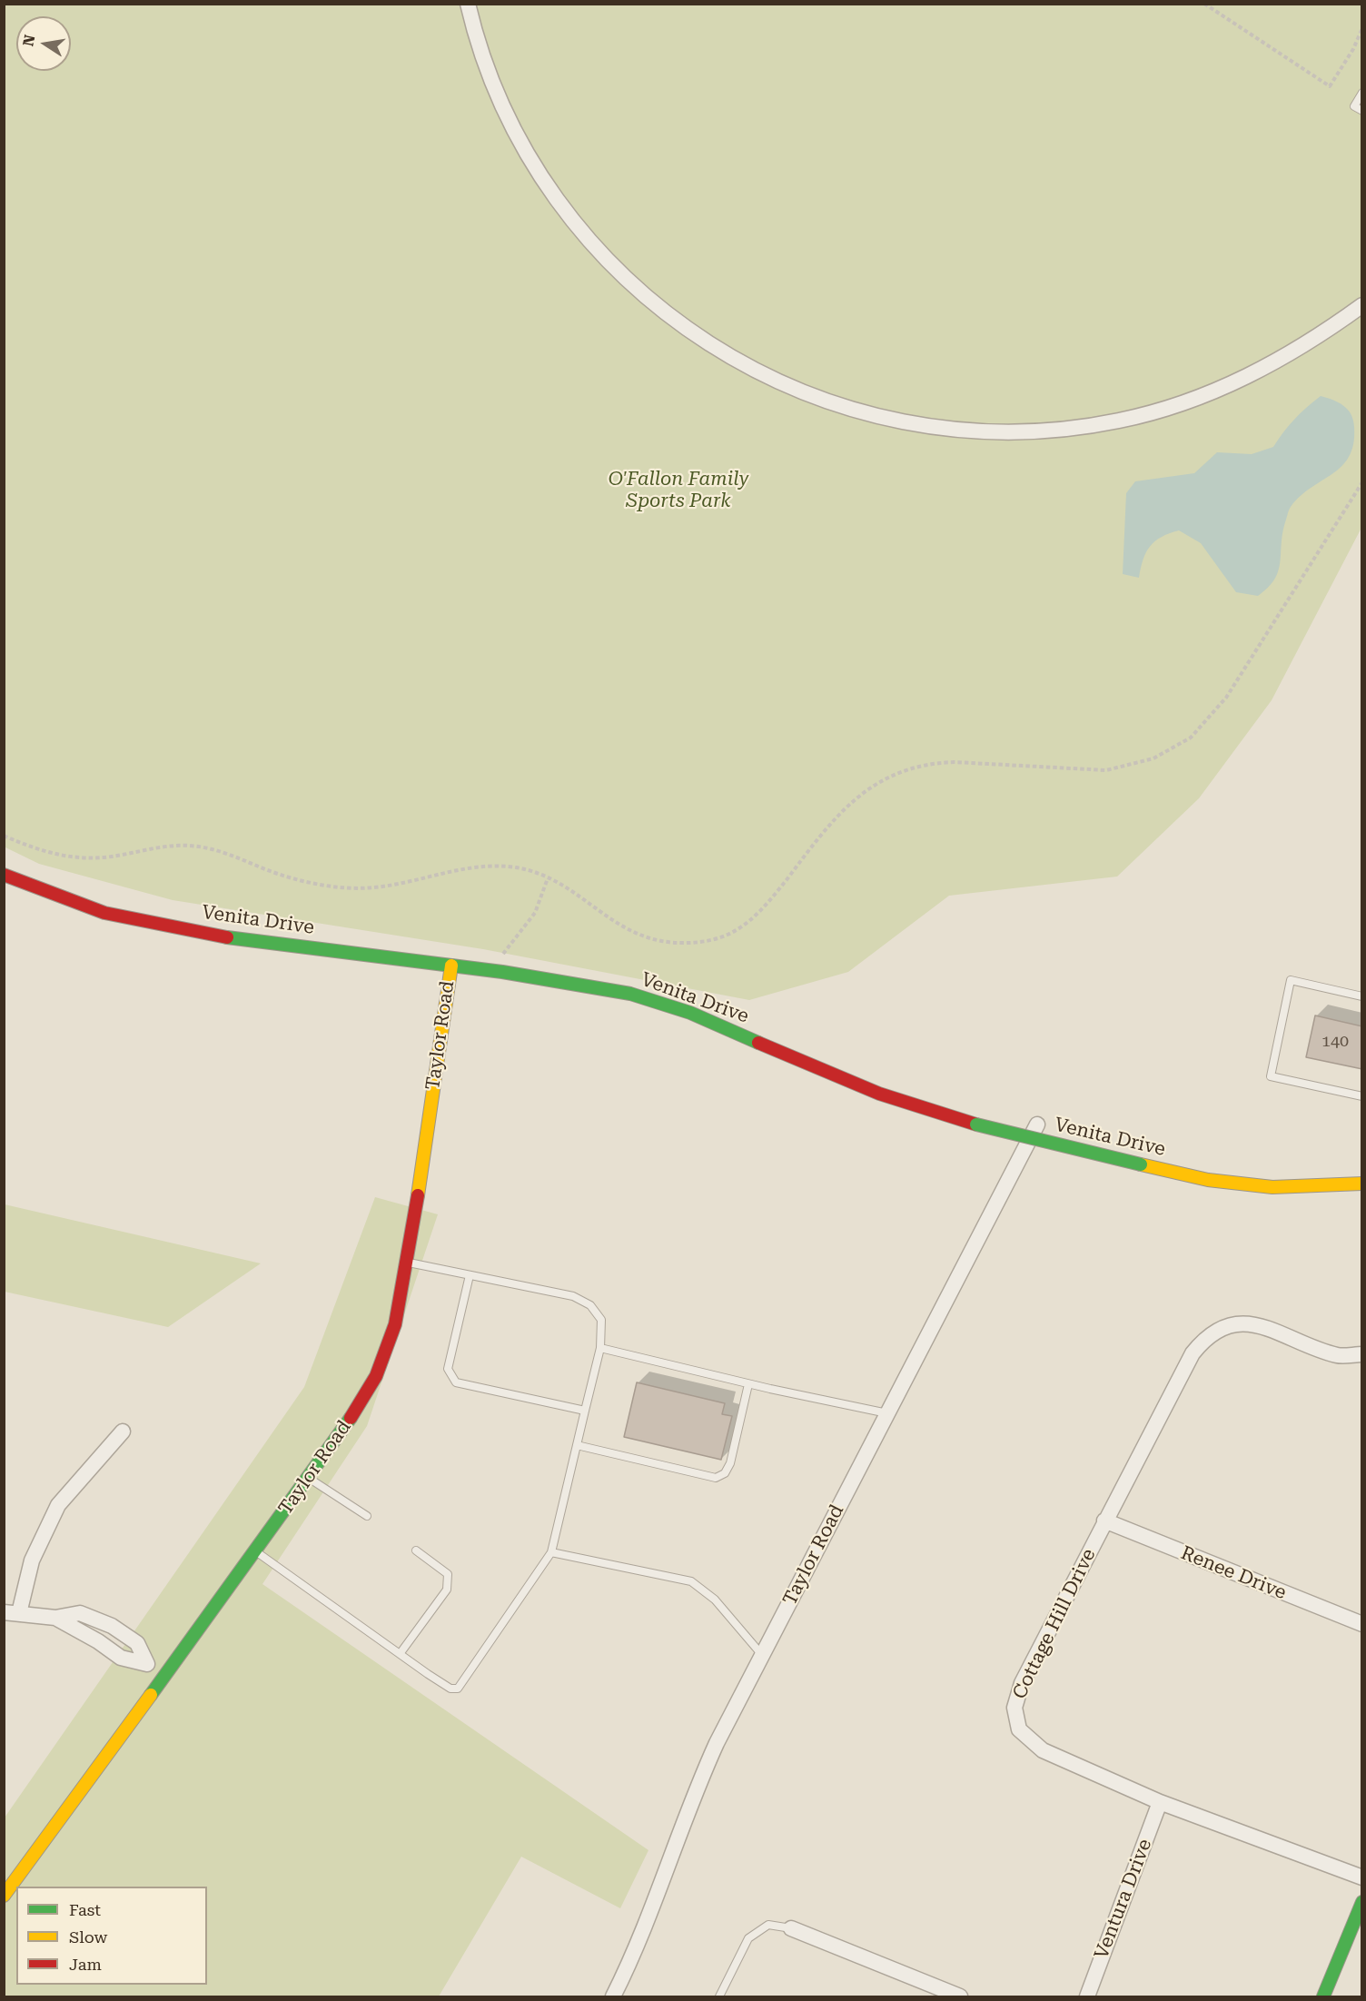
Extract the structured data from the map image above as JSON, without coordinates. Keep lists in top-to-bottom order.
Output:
{
  "streets": {
    "street": [
      "Venita Drive",
      "Taylor Road",
      "Renee Drive",
      "Cottage Hill Drive",
      "Ventura Drive"
    ]
  },
  "crossings": [
    ["Venita Drive", "Taylor Road"],
    ["Renee Drive", "Cottage Hill Drive"],
    ["Cottage Hill Drive", "Ventura Drive"]
  ],
  "parks": ["O'Fallon Family Sports Park"],
  "house_numbers": ["140"],
  "legend": ["Fast", "Slow", "Jam"],
  "north": "left"
}
